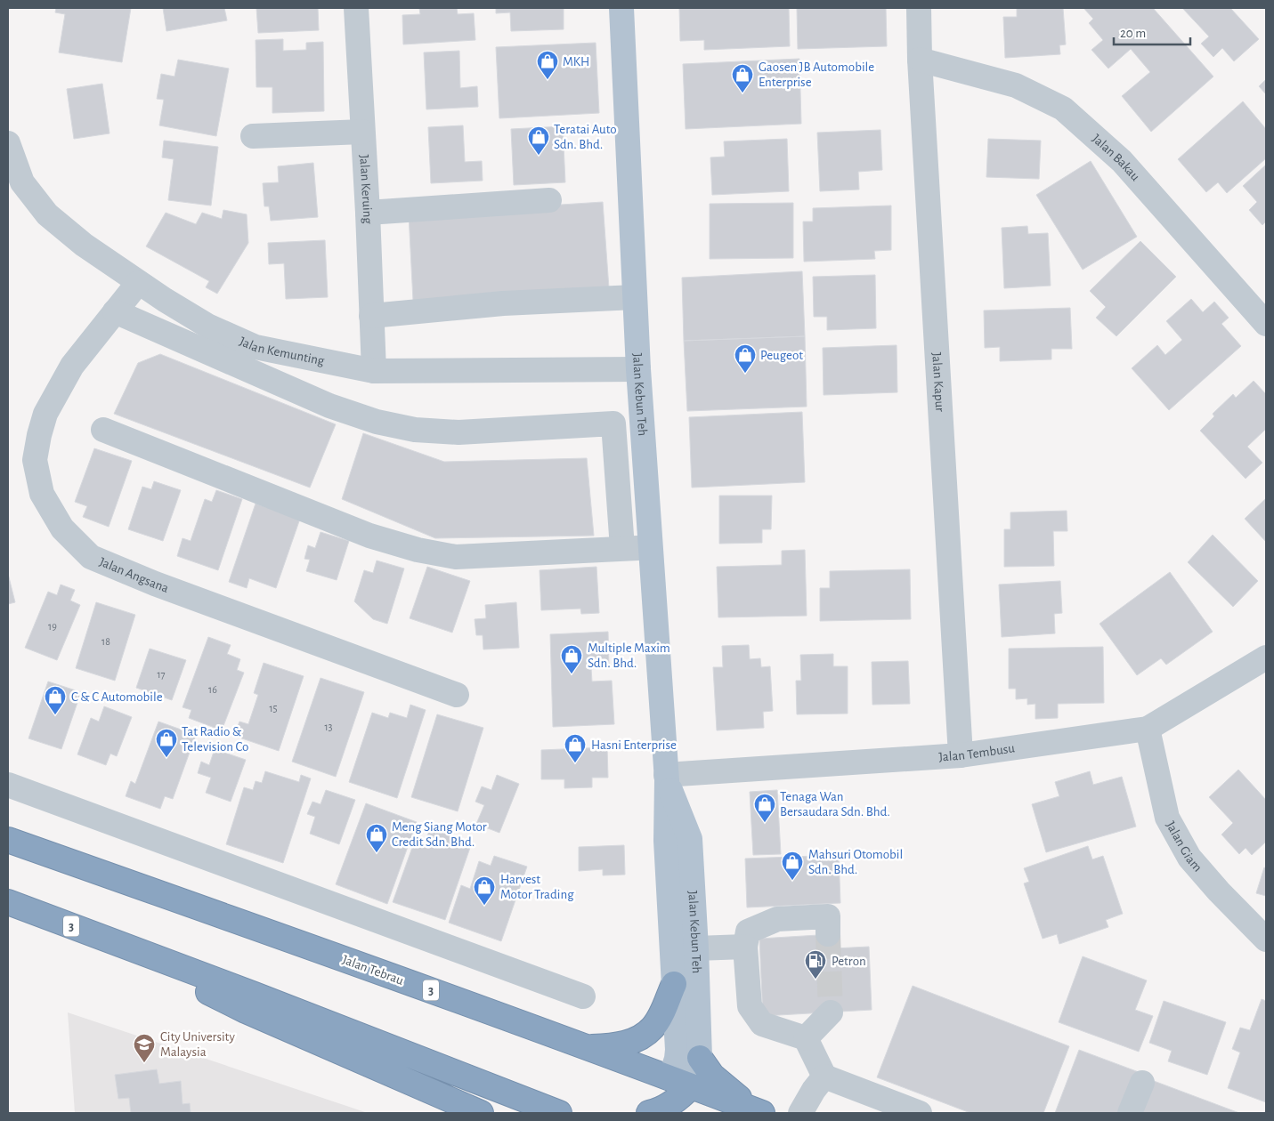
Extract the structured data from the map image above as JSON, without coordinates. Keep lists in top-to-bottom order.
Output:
{
  "streets": {
    "highway": ["3", "Jalan Tebrau"],
    "main road": ["Jalan Kebun Teh"],
    "street": [
      "Jalan Bakau",
      "Jalan Keruing",
      "Jalan Kemunting",
      "Jalan Kapur",
      "Jalan Angsana",
      "Jalan Tembusu",
      "Jalan Giam"
    ]
  },
  "crossings": [
    ["Jalan Bakau", "Jalan Kapur"],
    ["Jalan Keruing", "Jalan Kemunting"],
    ["Jalan Kemunting", "Jalan Kebun Teh"],
    ["Jalan Kemunting", "Jalan Angsana"],
    ["Jalan Kapur", "Jalan Tembusu"],
    ["Jalan Kebun Teh", "Jalan Tembusu"],
    ["Jalan Kebun Teh", "Jalan Tebrau"],
    ["Jalan Tembusu", "Jalan Giam"]
  ],
  "places": {
    "shop": [
      "MKH",
      "Gaosen JB Automobile Enterprise",
      "Teratai Auto Sdn. Bhd.",
      "Peugeot",
      "Multiple Maxim Sdn. Bhd.",
      "C & C Automobile",
      "Tat Radio & Television Co",
      "Hasni Enterprise",
      "Tenaga Wan Bersaudara Sdn. Bhd.",
      "Meng Siang Motor Credit Sdn. Bhd.",
      "Mahsuri Otomobil Sdn. Bhd.",
      "Harvest Motor Trading"
    ],
    "fuel station": ["Petron"],
    "school or university": ["City University Malaysia"]
  },
  "house_numbers": [
    "19",
    "18",
    "17",
    "16",
    "15",
    "13"
  ],
  "scale_bar": "20 m"
}
